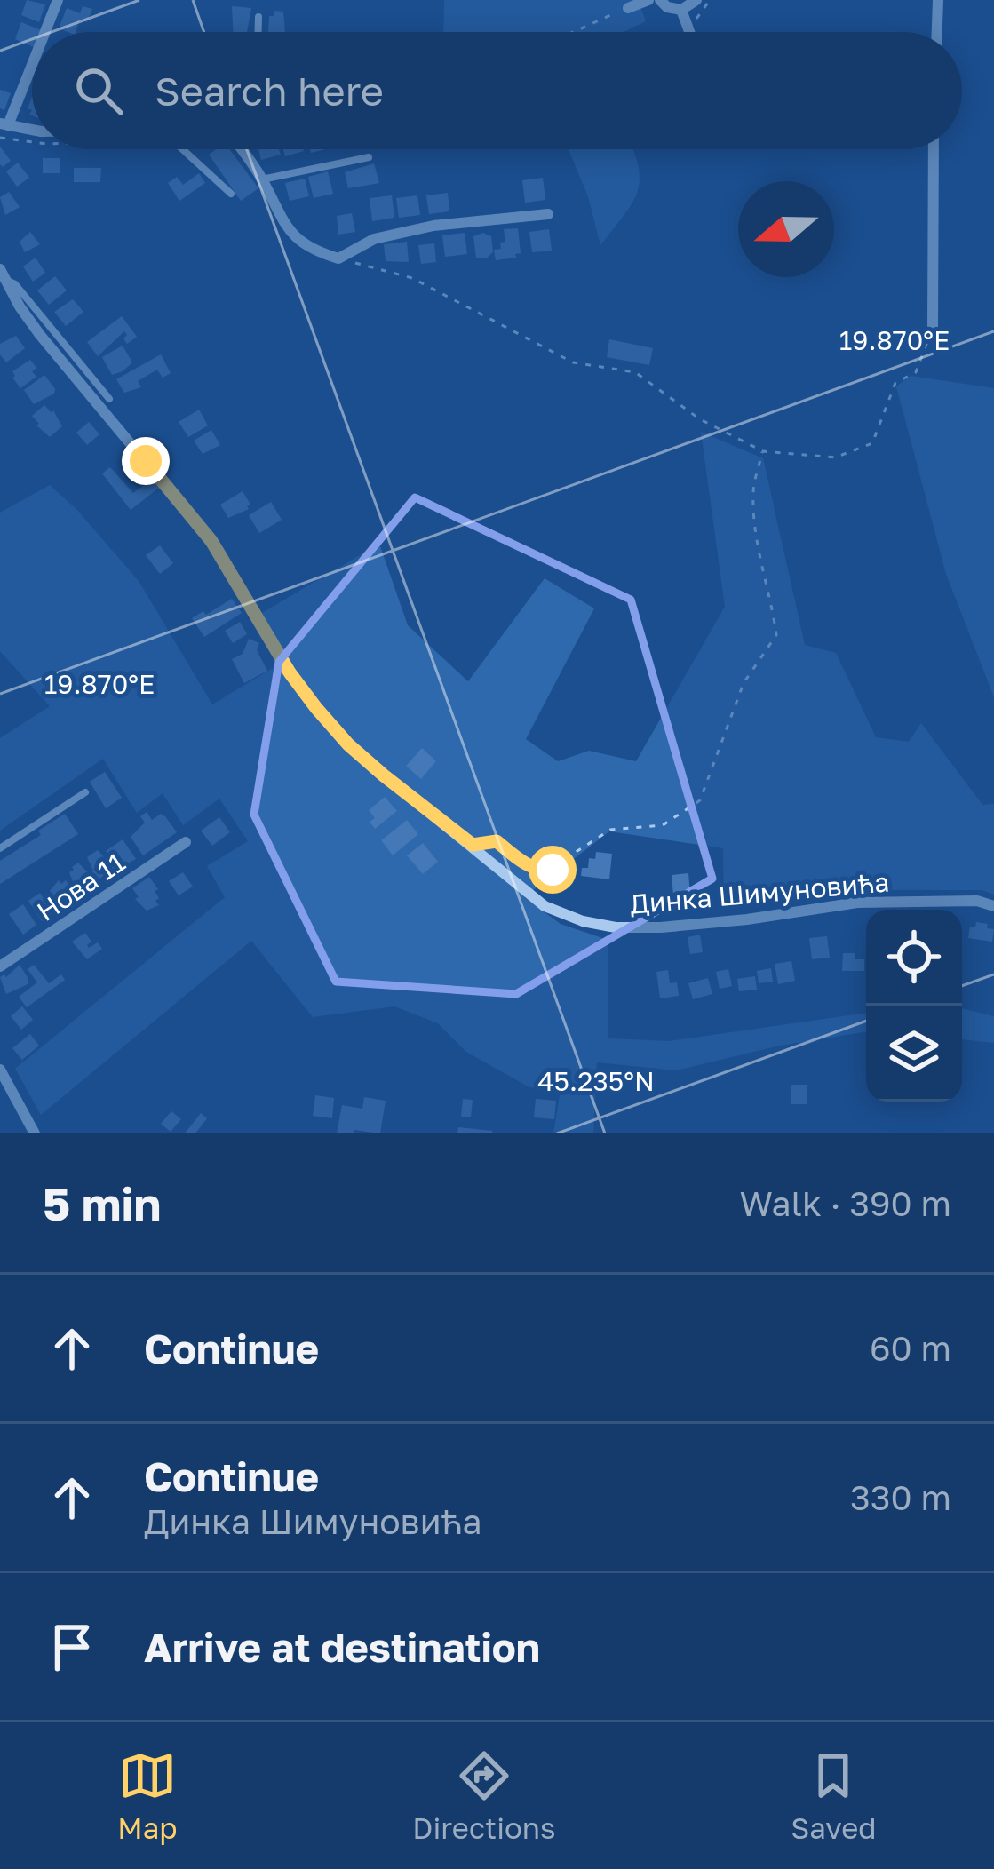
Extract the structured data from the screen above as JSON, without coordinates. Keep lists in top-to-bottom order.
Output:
{
  "streets": {
    "street": ["Нова 11", "Динка Шимуновића"]
  },
  "north": "left",
  "page": {
    "search": "Search here",
    "heading": ["5 min", "Walk · 390 m"],
    "list": [
      ["Continue", "60 m"],
      ["Continue", "Динка Шимуновића", "330 m"],
      "Arrive at destination"
    ],
    "nav": ["Map", "Directions", "Saved"]
  },
  "coordinates": ["19.870°E", "45.235°N"]
}
